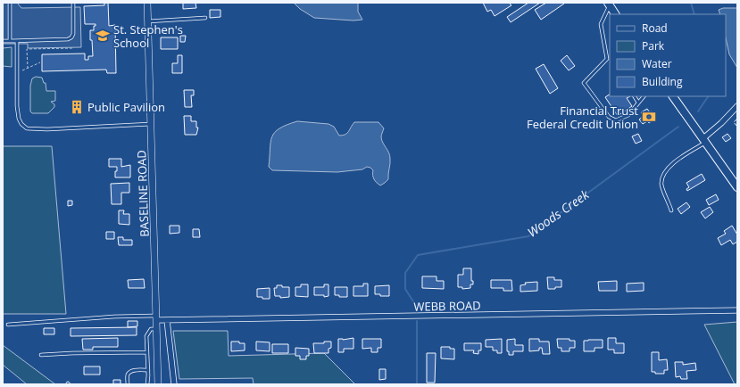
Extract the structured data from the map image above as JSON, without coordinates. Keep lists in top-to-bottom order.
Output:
{
  "streets": {
    "street": ["BASELINE ROAD", "WEBB ROAD"]
  },
  "crossings": [
    ["BASELINE ROAD", "WEBB ROAD"]
  ],
  "water": ["Woods Creek"],
  "places": {
    "school or university": ["St. Stephen's School"],
    "building": ["Public Pavilion"],
    "bank": ["Financial Trust Federal Credit Union"]
  },
  "legend": [
    "Road",
    "Park",
    "Water",
    "Building"
  ]
}
